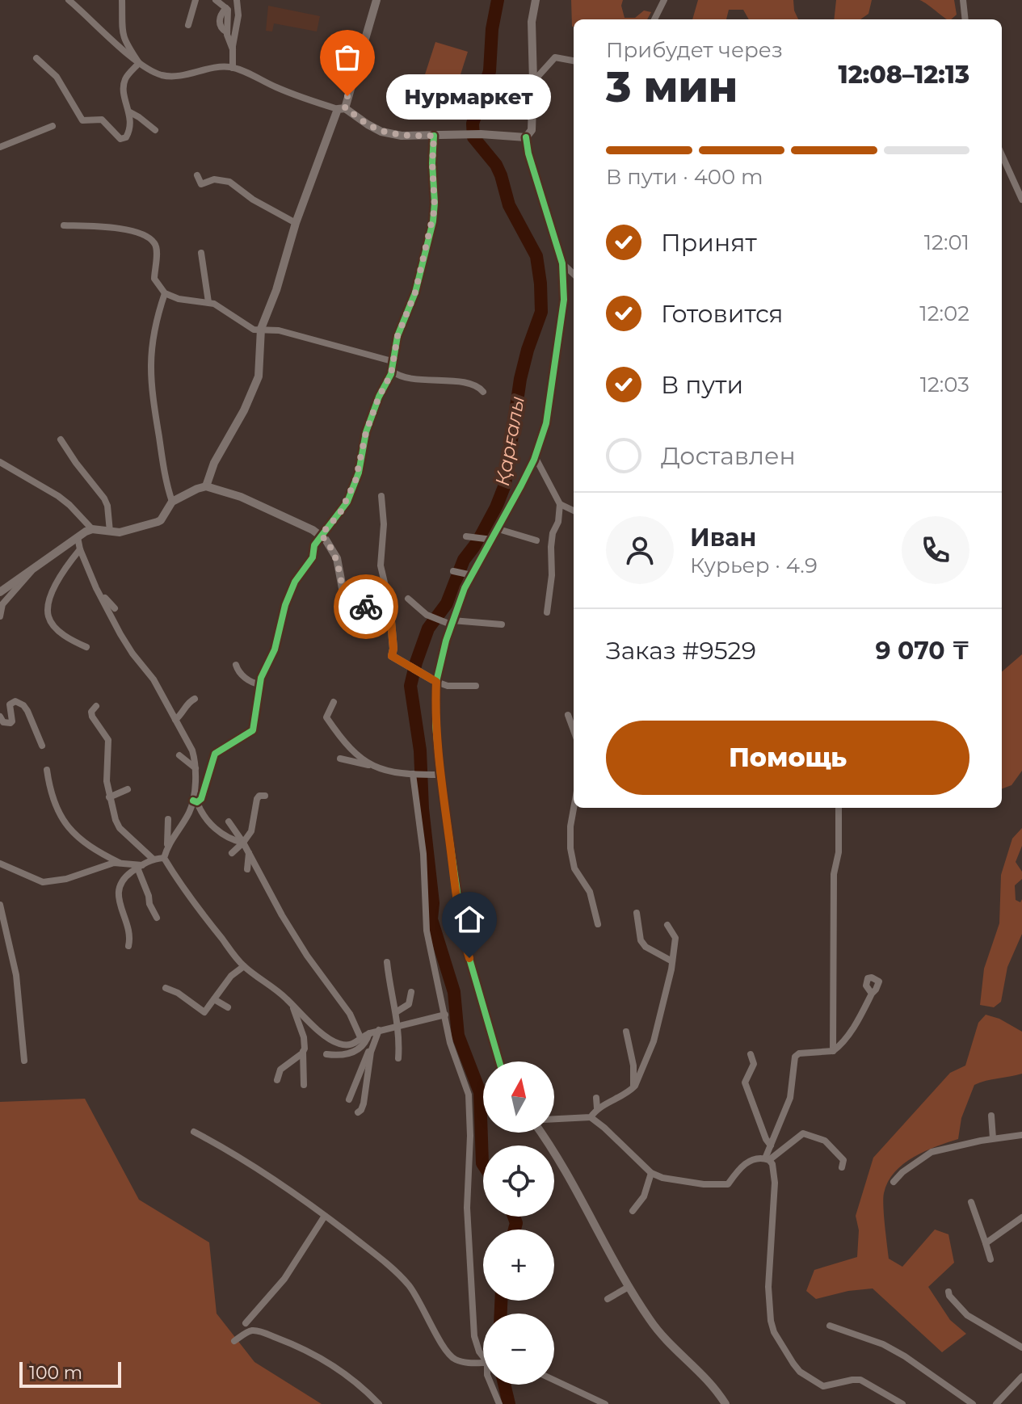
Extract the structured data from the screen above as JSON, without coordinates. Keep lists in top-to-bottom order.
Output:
{
  "water": ["Қарғалы"],
  "places": ["Нурмаркет"],
  "scale_bar": "100 m",
  "north": "top",
  "page": {
    "heading": ["3 мин", "Прибудет через", "12:08–12:13"],
    "panel": [
      "Иван",
      "Курьер · 4.9",
      "Заказ #9529",
      "9 070 ₸"
    ],
    "bubble": "Нурмаркет",
    "bar": "В пути · 400 m",
    "list": [
      ["Принят", "12:01"],
      ["Готовится", "12:02"],
      ["В пути", "12:03"],
      "Доставлен"
    ],
    "buttons": "Помощь",
    "map_buttons": ["+", "−"],
    "scale": "100 m"
  }
}
